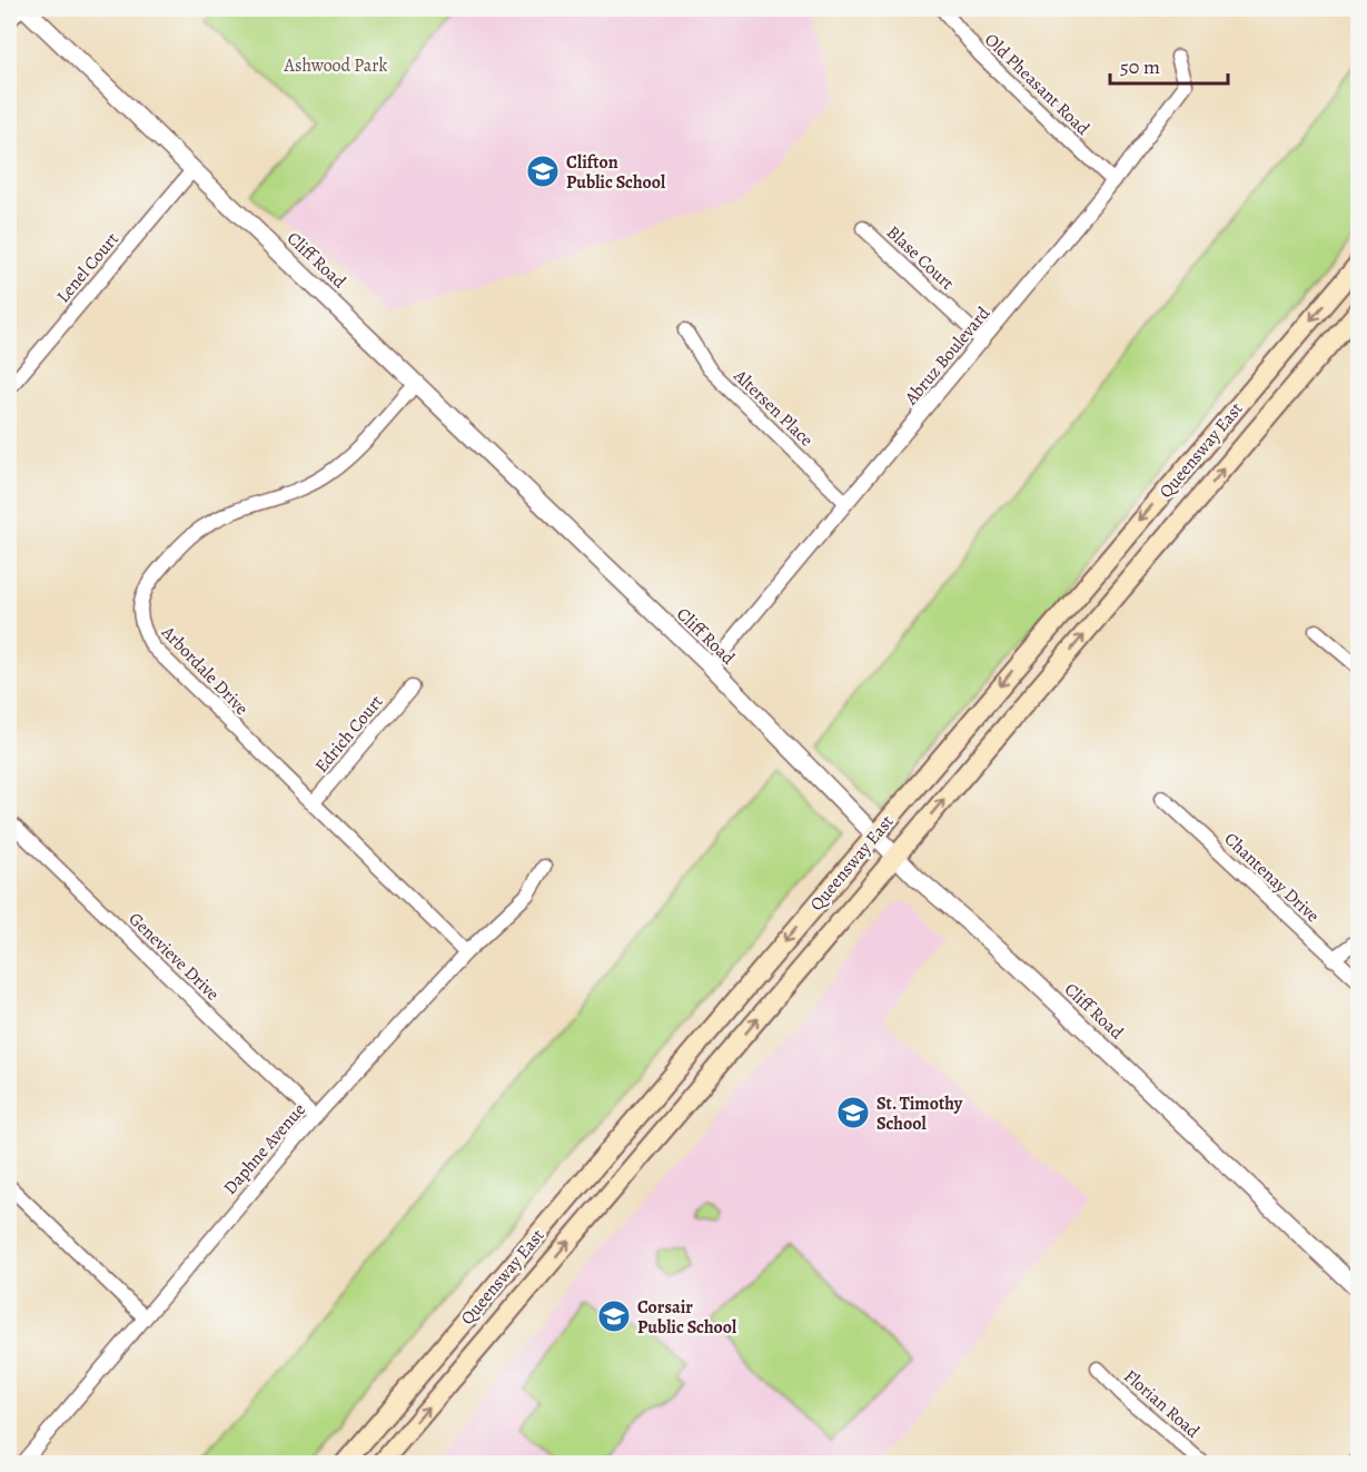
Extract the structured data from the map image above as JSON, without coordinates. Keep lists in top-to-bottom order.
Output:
{
  "streets": {
    "main road": ["Queensway East"],
    "street": [
      "Old Pheasant Road",
      "Blase Court",
      "Cliff Road",
      "Lenel Court",
      "Abruz Boulevard",
      "Altersen Place",
      "Arbordale Drive",
      "Edrich Court",
      "Chantenay Drive",
      "Genevieve Drive",
      "Daphne Avenue",
      "Florian Road"
    ]
  },
  "crossings": [
    ["Old Pheasant Road", "Abruz Boulevard"],
    ["Blase Court", "Abruz Boulevard"],
    ["Cliff Road", "Lenel Court"],
    ["Cliff Road", "Abruz Boulevard"],
    ["Cliff Road", "Queensway East"],
    ["Cliff Road", "Arbordale Drive"],
    ["Abruz Boulevard", "Altersen Place"],
    ["Arbordale Drive", "Edrich Court"],
    ["Arbordale Drive", "Daphne Avenue"],
    ["Genevieve Drive", "Daphne Avenue"]
  ],
  "parks": ["Ashwood Park"],
  "places": {
    "school or university": ["Clifton Public School", "St. Timothy School", "Corsair Public School"]
  },
  "scale_bar": "50 m"
}
